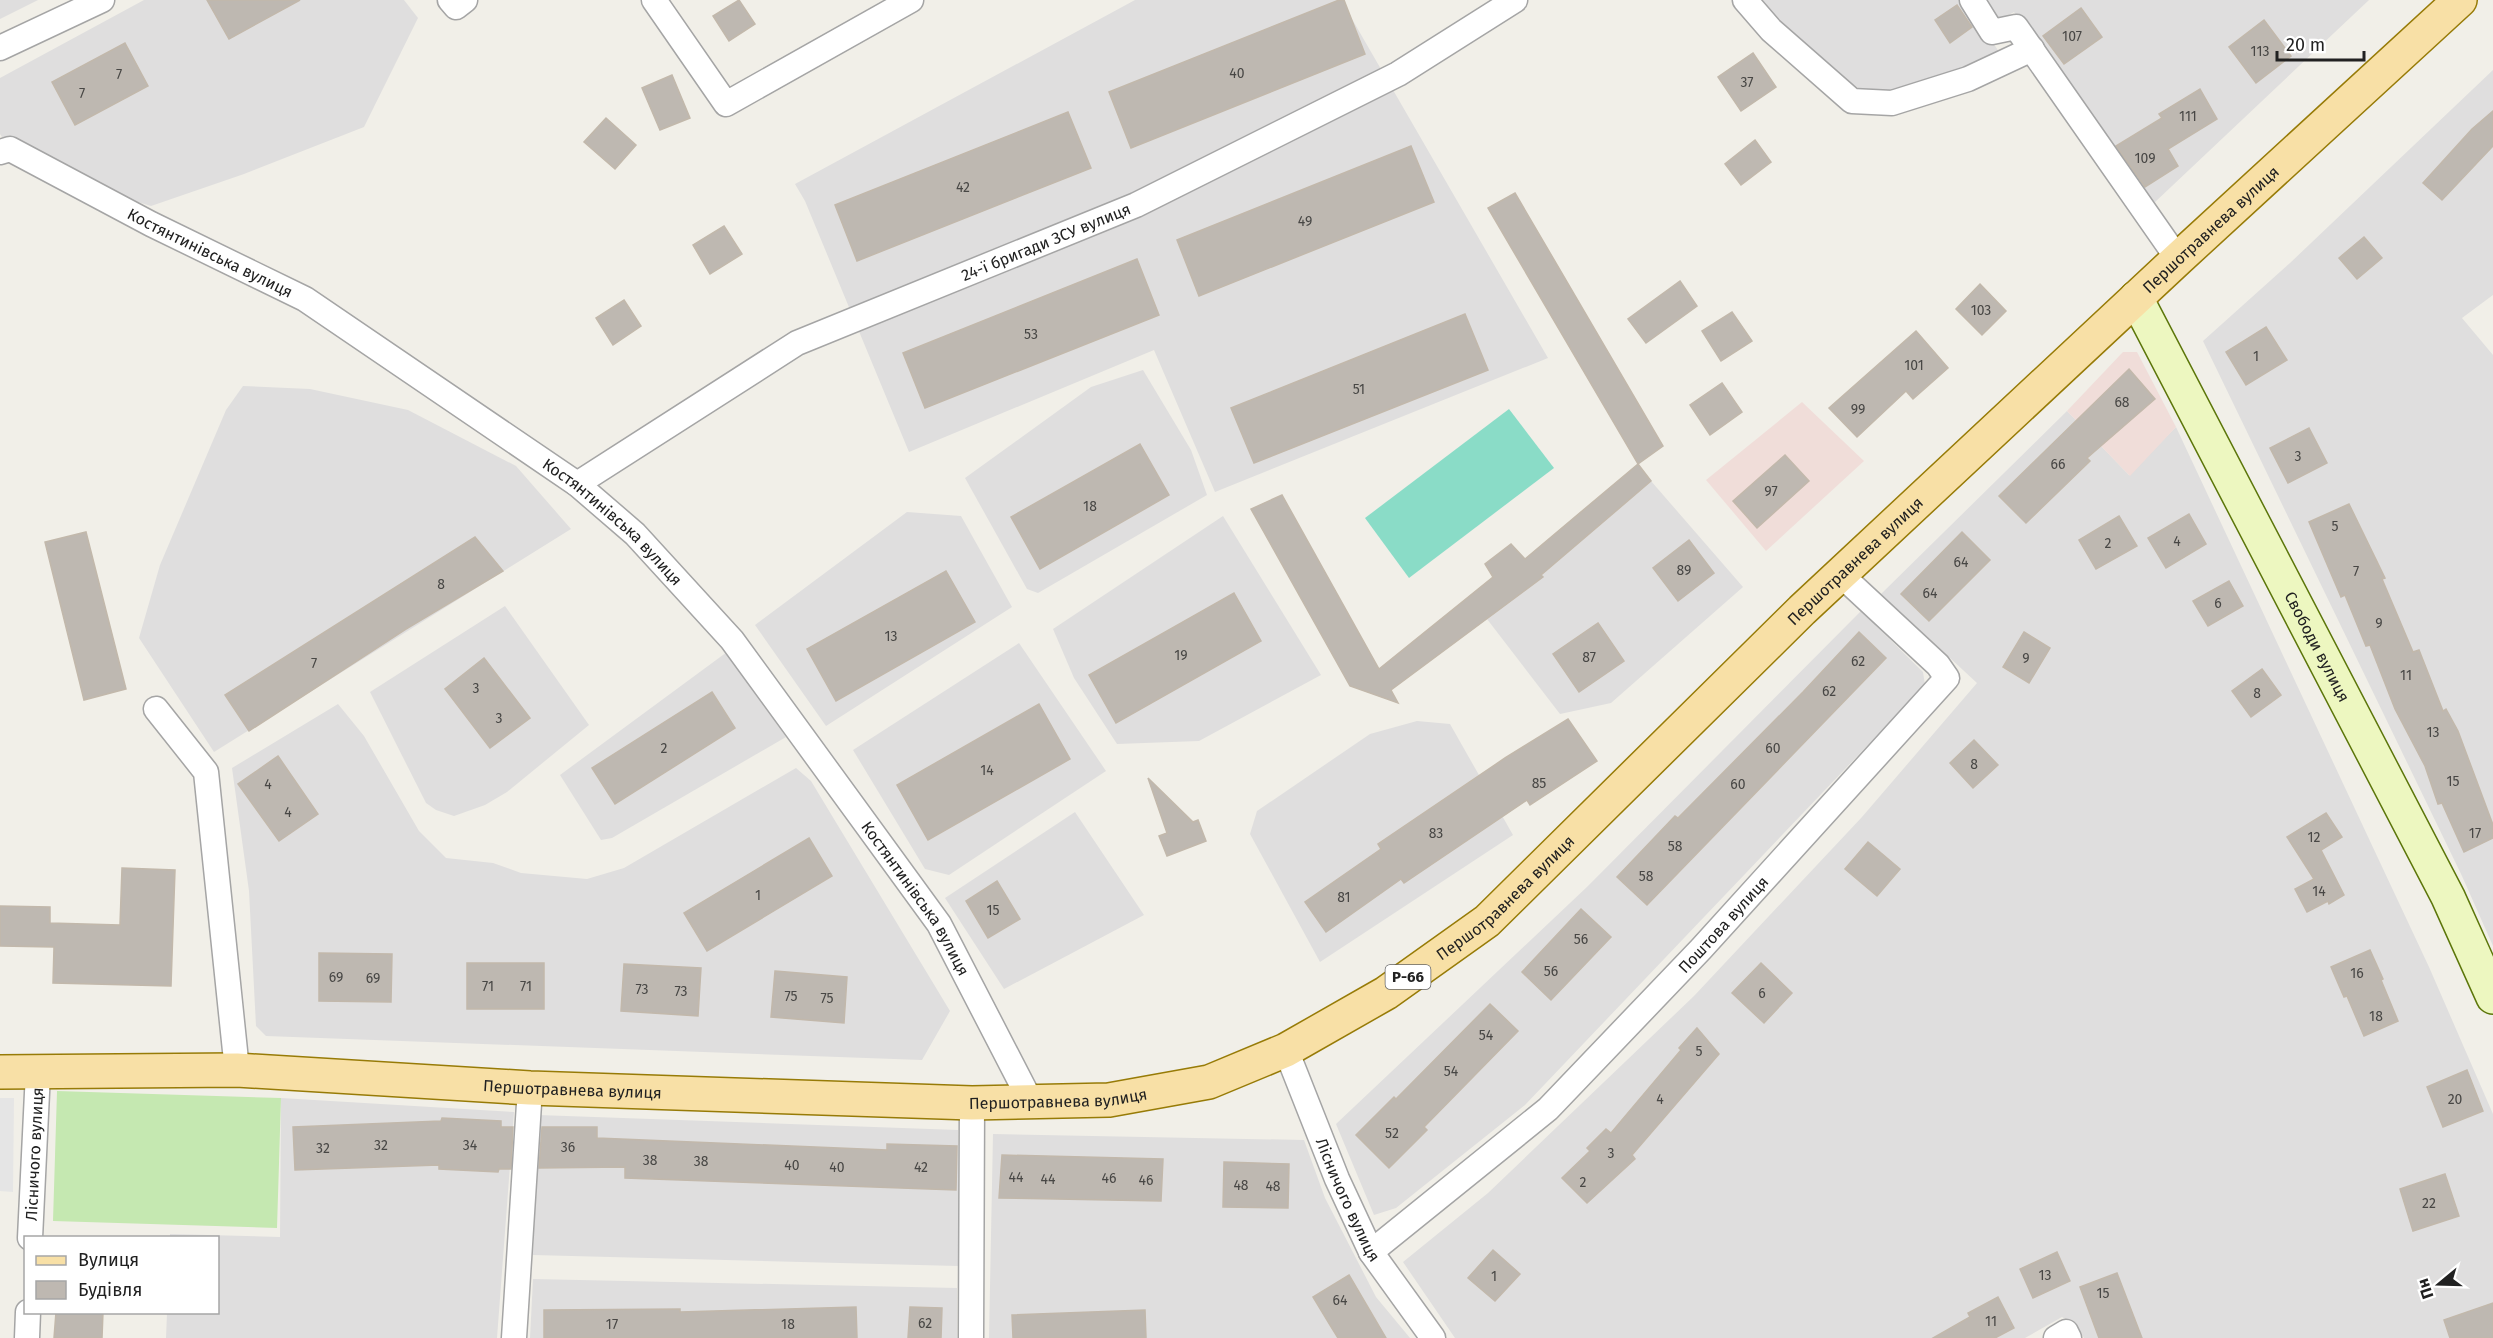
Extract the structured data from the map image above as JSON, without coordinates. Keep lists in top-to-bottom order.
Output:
{
  "streets": {
    "main road": ["Першотравнева вулиця", "Р-66"],
    "street": [
      "24-ї бригади ЗСУ вулиця",
      "Костянтинівська вулиця",
      "Свободи вулиця",
      "Поштова вулиця",
      "Лісничого вулиця"
    ]
  },
  "crossings": [
    ["Першотравнева вулиця", "Костянтинівська вулиця"],
    ["Першотравнева вулиця", "Свободи вулиця"],
    ["Першотравнева вулиця", "Поштова вулиця"],
    ["Першотравнева вулиця", "Лісничого вулиця"],
    ["24-ї бригади ЗСУ вулиця", "Костянтинівська вулиця"],
    ["Поштова вулиця", "Лісничого вулиця"]
  ],
  "house_numbers": [
    "107",
    "113",
    "40",
    "7",
    "37",
    "7",
    "111",
    "109",
    "42",
    "49",
    "103",
    "53",
    "1",
    "101",
    "51",
    "68",
    "99",
    "3",
    "66",
    "97",
    "18",
    "5",
    "4",
    "2",
    "64",
    "89",
    "7",
    "8",
    "64",
    "6",
    "9",
    "13",
    "19",
    "87",
    "9",
    "62",
    "7",
    "11",
    "3",
    "62",
    "8",
    "3",
    "13",
    "2",
    "60",
    "8",
    "14",
    "15",
    "85",
    "4",
    "60",
    "4",
    "83",
    "17",
    "12",
    "58",
    "58",
    "14",
    "1",
    "81",
    "15",
    "56",
    "56",
    "16",
    "69",
    "69",
    "71",
    "71",
    "73",
    "73",
    "6",
    "75",
    "75",
    "18",
    "54",
    "5",
    "54",
    "4",
    "20",
    "52",
    "32",
    "34",
    "36",
    "32",
    "3",
    "38",
    "38",
    "40",
    "40",
    "42",
    "44",
    "46",
    "44",
    "46",
    "2",
    "48",
    "48",
    "22",
    "13",
    "1",
    "15",
    "64",
    "11",
    "62",
    "17",
    "18"
  ],
  "legend": ["Вулиця", "Будівля"],
  "scale_bar": "20 m",
  "north": "left"
}
